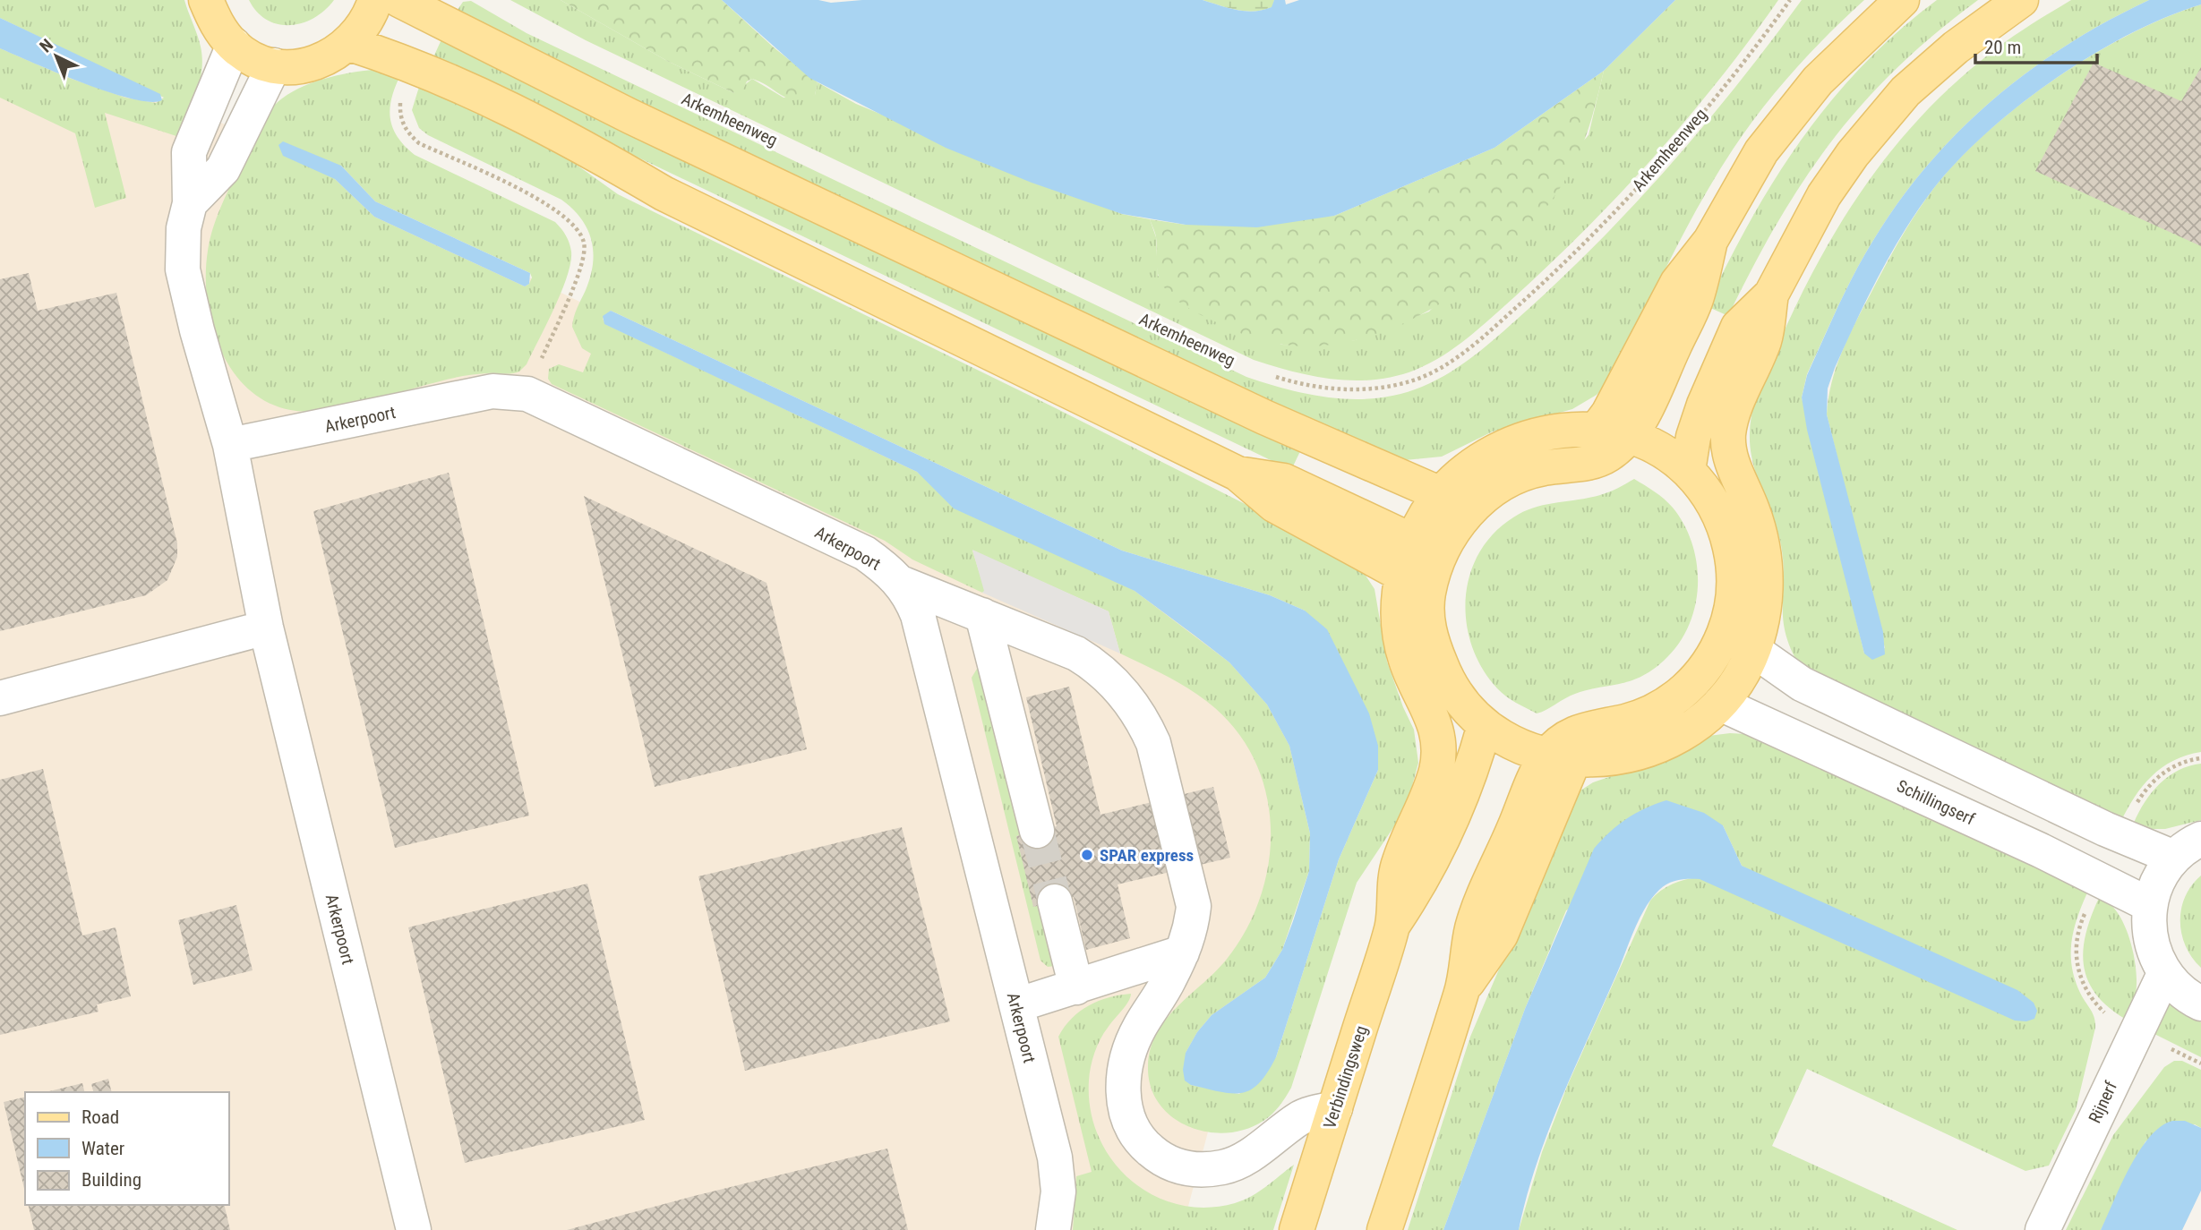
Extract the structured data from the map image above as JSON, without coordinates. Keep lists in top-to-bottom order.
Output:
{
  "streets": {
    "main road": ["Verbindingsweg"],
    "street": ["Arkerpoort", "Schillingserf", "Rijnerf"],
    "path": ["Arkemheenweg"]
  },
  "places": ["SPAR express"],
  "legend": ["Road", "Water", "Building"],
  "scale_bar": "20 m",
  "north": "top left"
}
